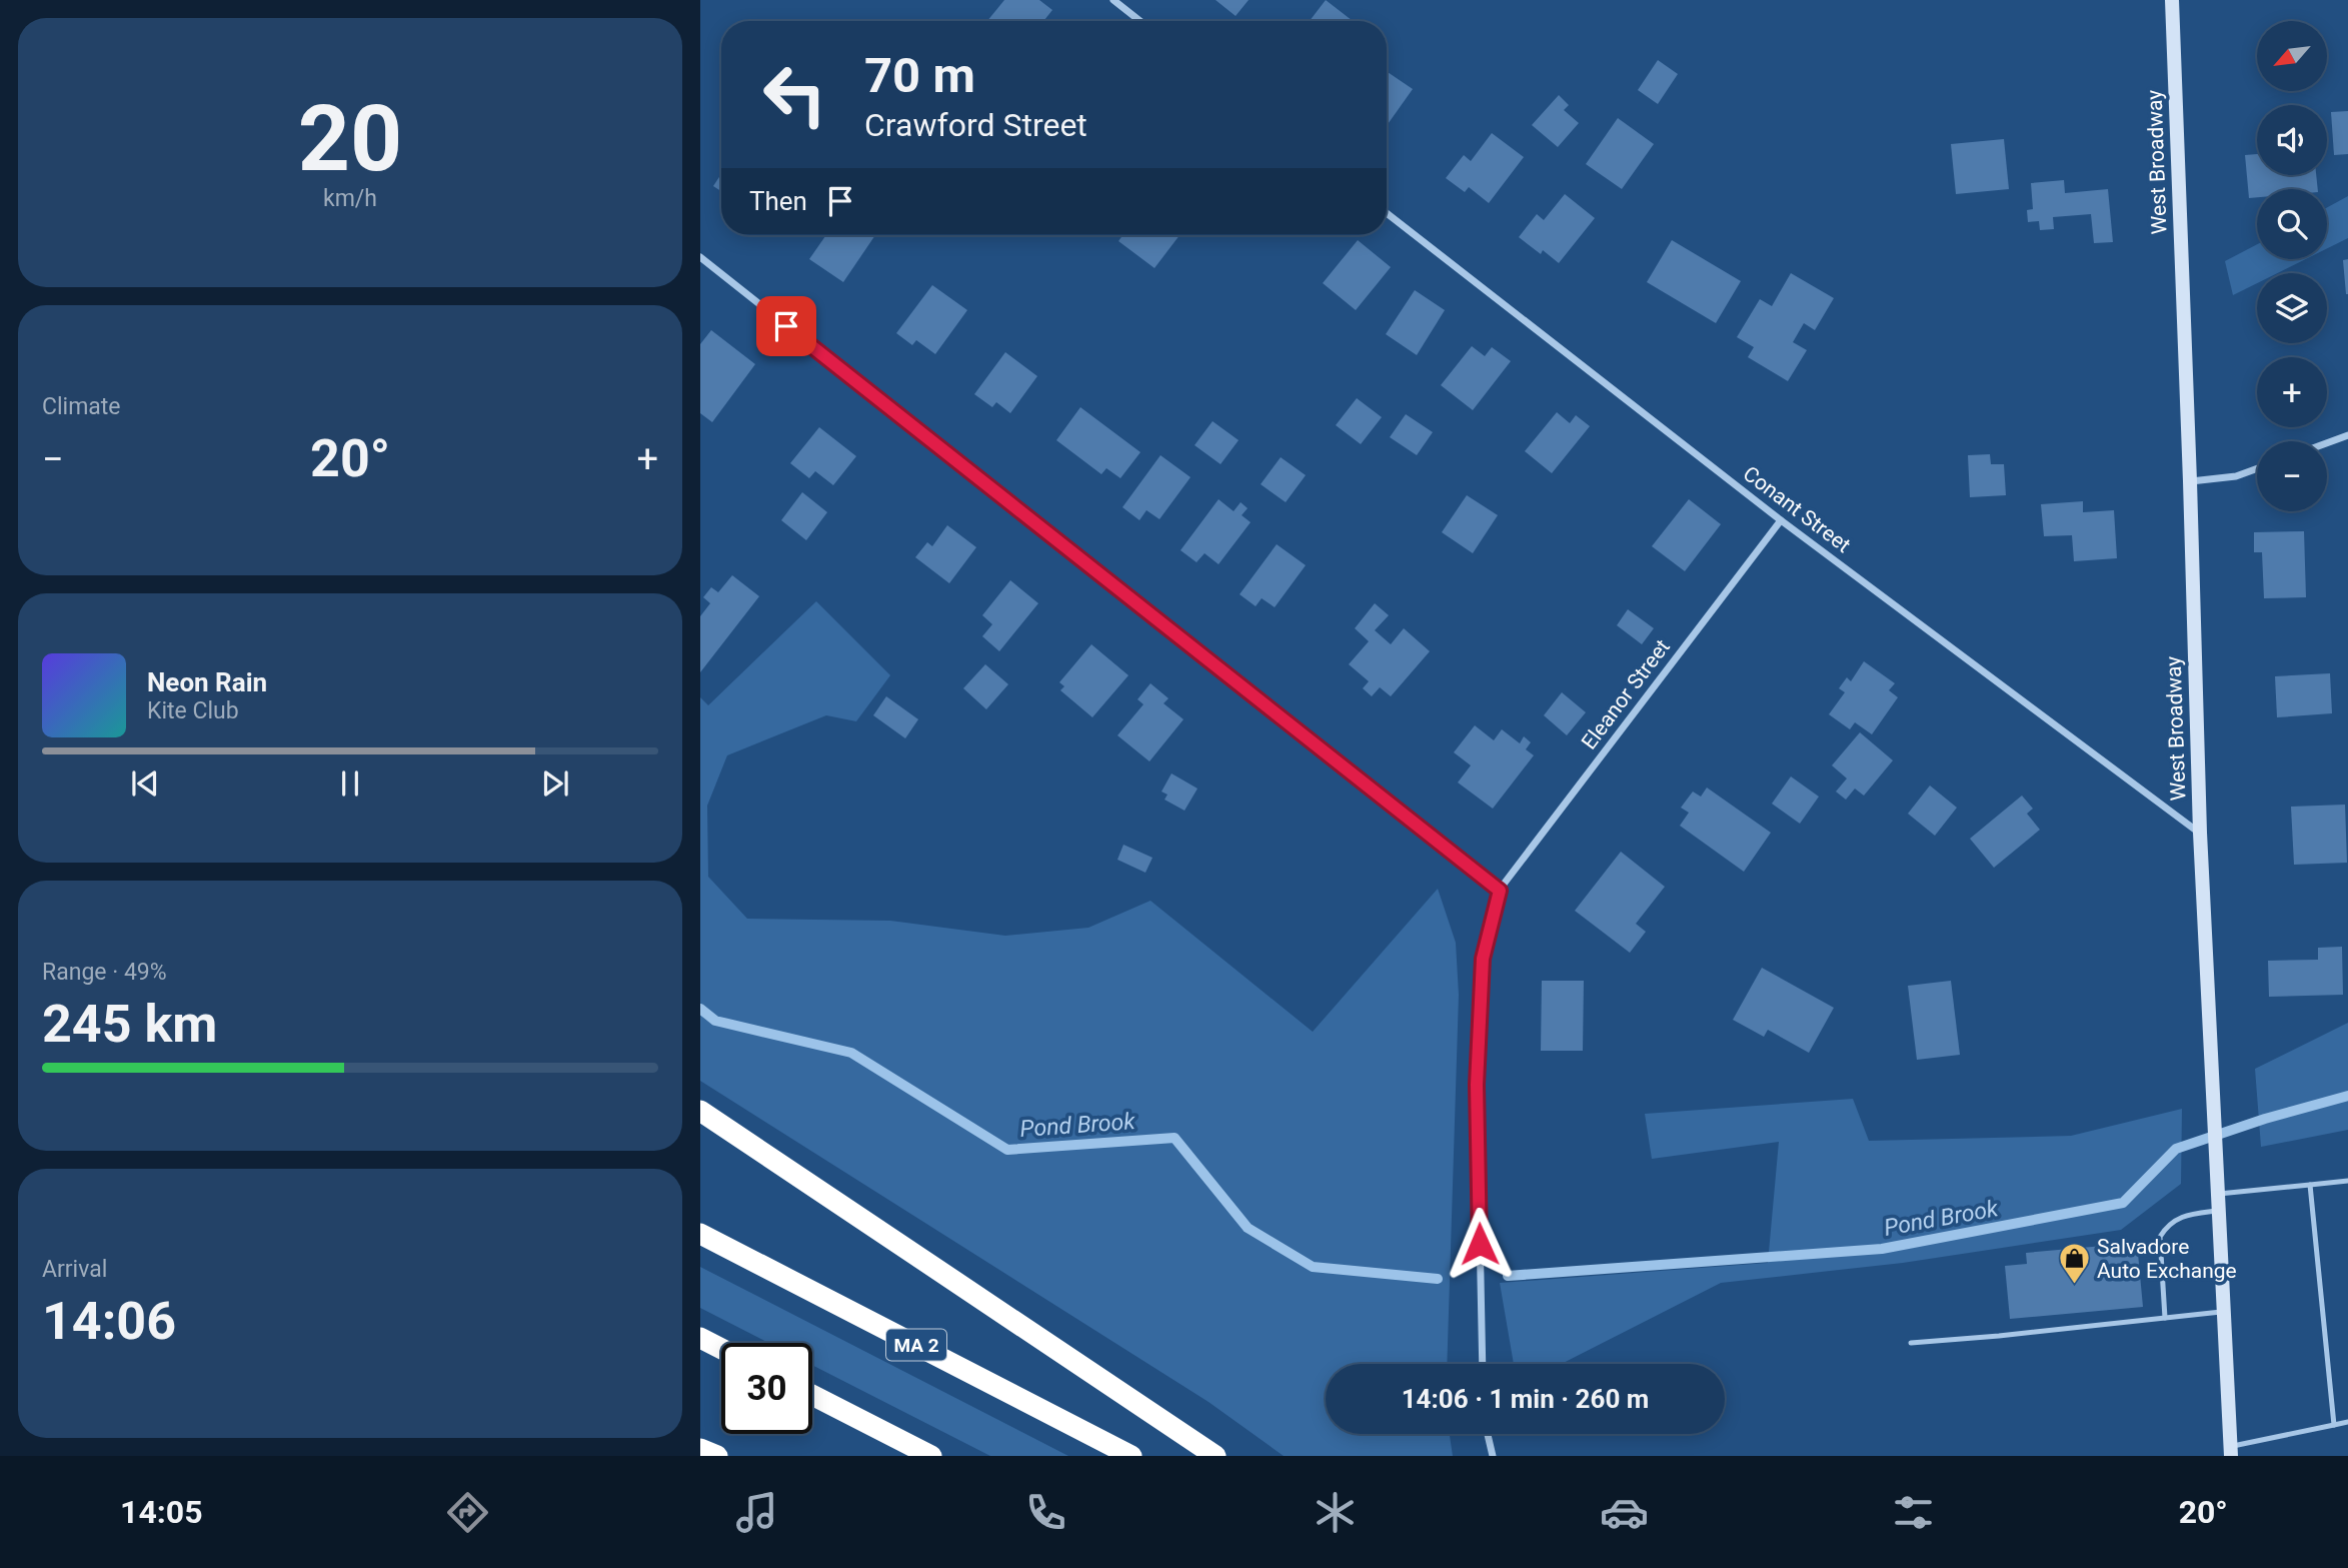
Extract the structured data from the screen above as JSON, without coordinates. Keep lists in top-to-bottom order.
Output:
{
  "streets": {
    "highway": ["MA 2"],
    "main road": ["West Broadway"],
    "street": ["Conant Street", "Eleanor Street"]
  },
  "crossings": [
    ["West Broadway", "Conant Street"],
    ["Conant Street", "Eleanor Street"]
  ],
  "water": ["Pond Brook"],
  "places": {
    "shop": ["Salvadore Auto Exchange"]
  },
  "north": "bottom left",
  "page": {
    "tile": [
      ["20", "km/h"],
      "Climate",
      ["Range · 49%", "245 km"],
      ["Arrival", "14:06"]
    ],
    "map_buttons": ["+", "−"],
    "turn": ["70 m", "Crawford Street"],
    "then": "Then",
    "heat": ["−", "20°", "+"],
    "song": ["Neon Rain", "Kite Club"],
    "limit": "30",
    "trip": "14:06 · 1 min · 260 m",
    "tabs": ["14:05", "20°"]
  }
}
